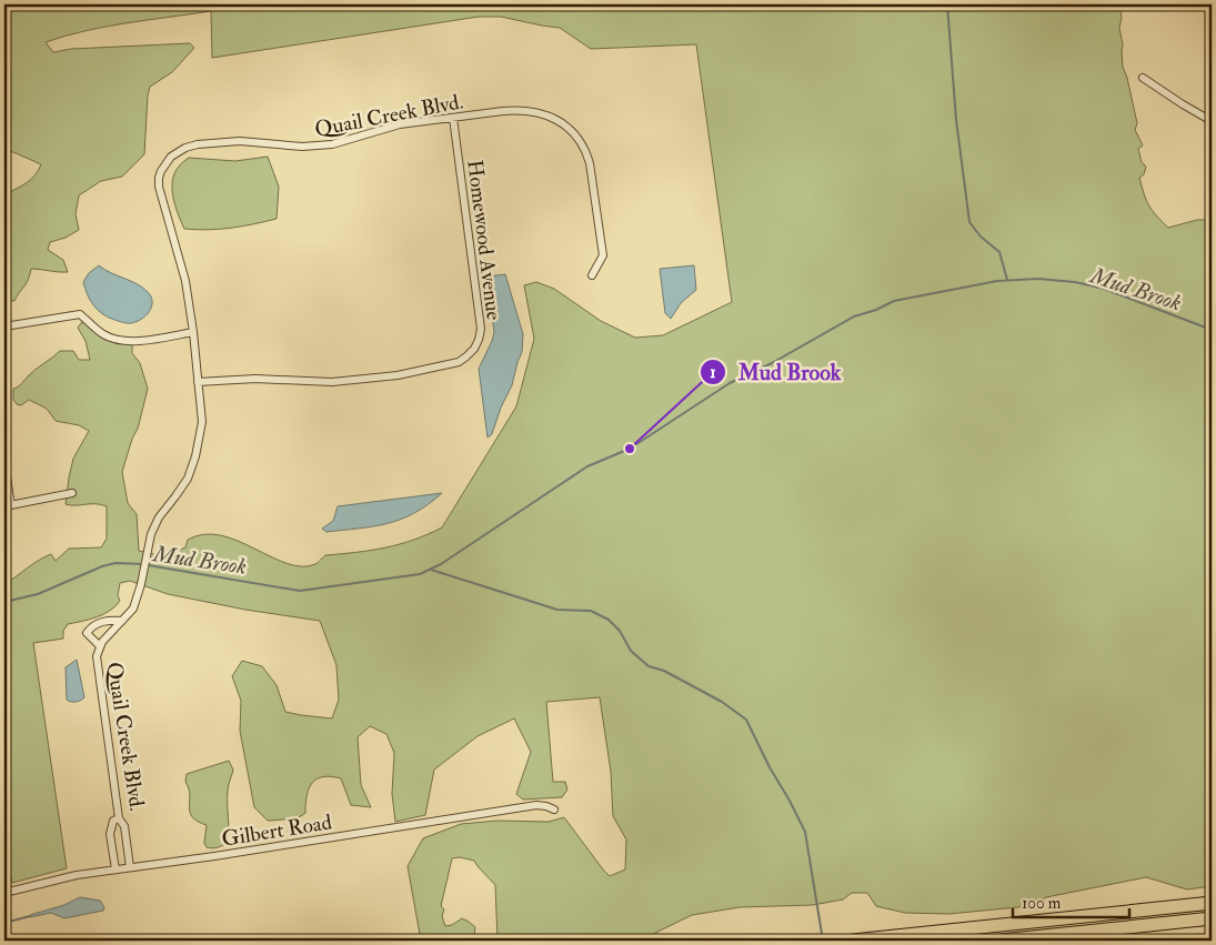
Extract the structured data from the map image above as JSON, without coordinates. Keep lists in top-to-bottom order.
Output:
{
  "streets": {
    "street": ["Quail Creek Blvd.", "Homewood Avenue", "Gilbert Road"]
  },
  "crossings": [
    ["Quail Creek Blvd.", "Homewood Avenue"],
    ["Quail Creek Blvd.", "Gilbert Road"]
  ],
  "water": ["Mud Brook"],
  "places": ["Mud Brook"],
  "scale_bar": "100 m"
}
